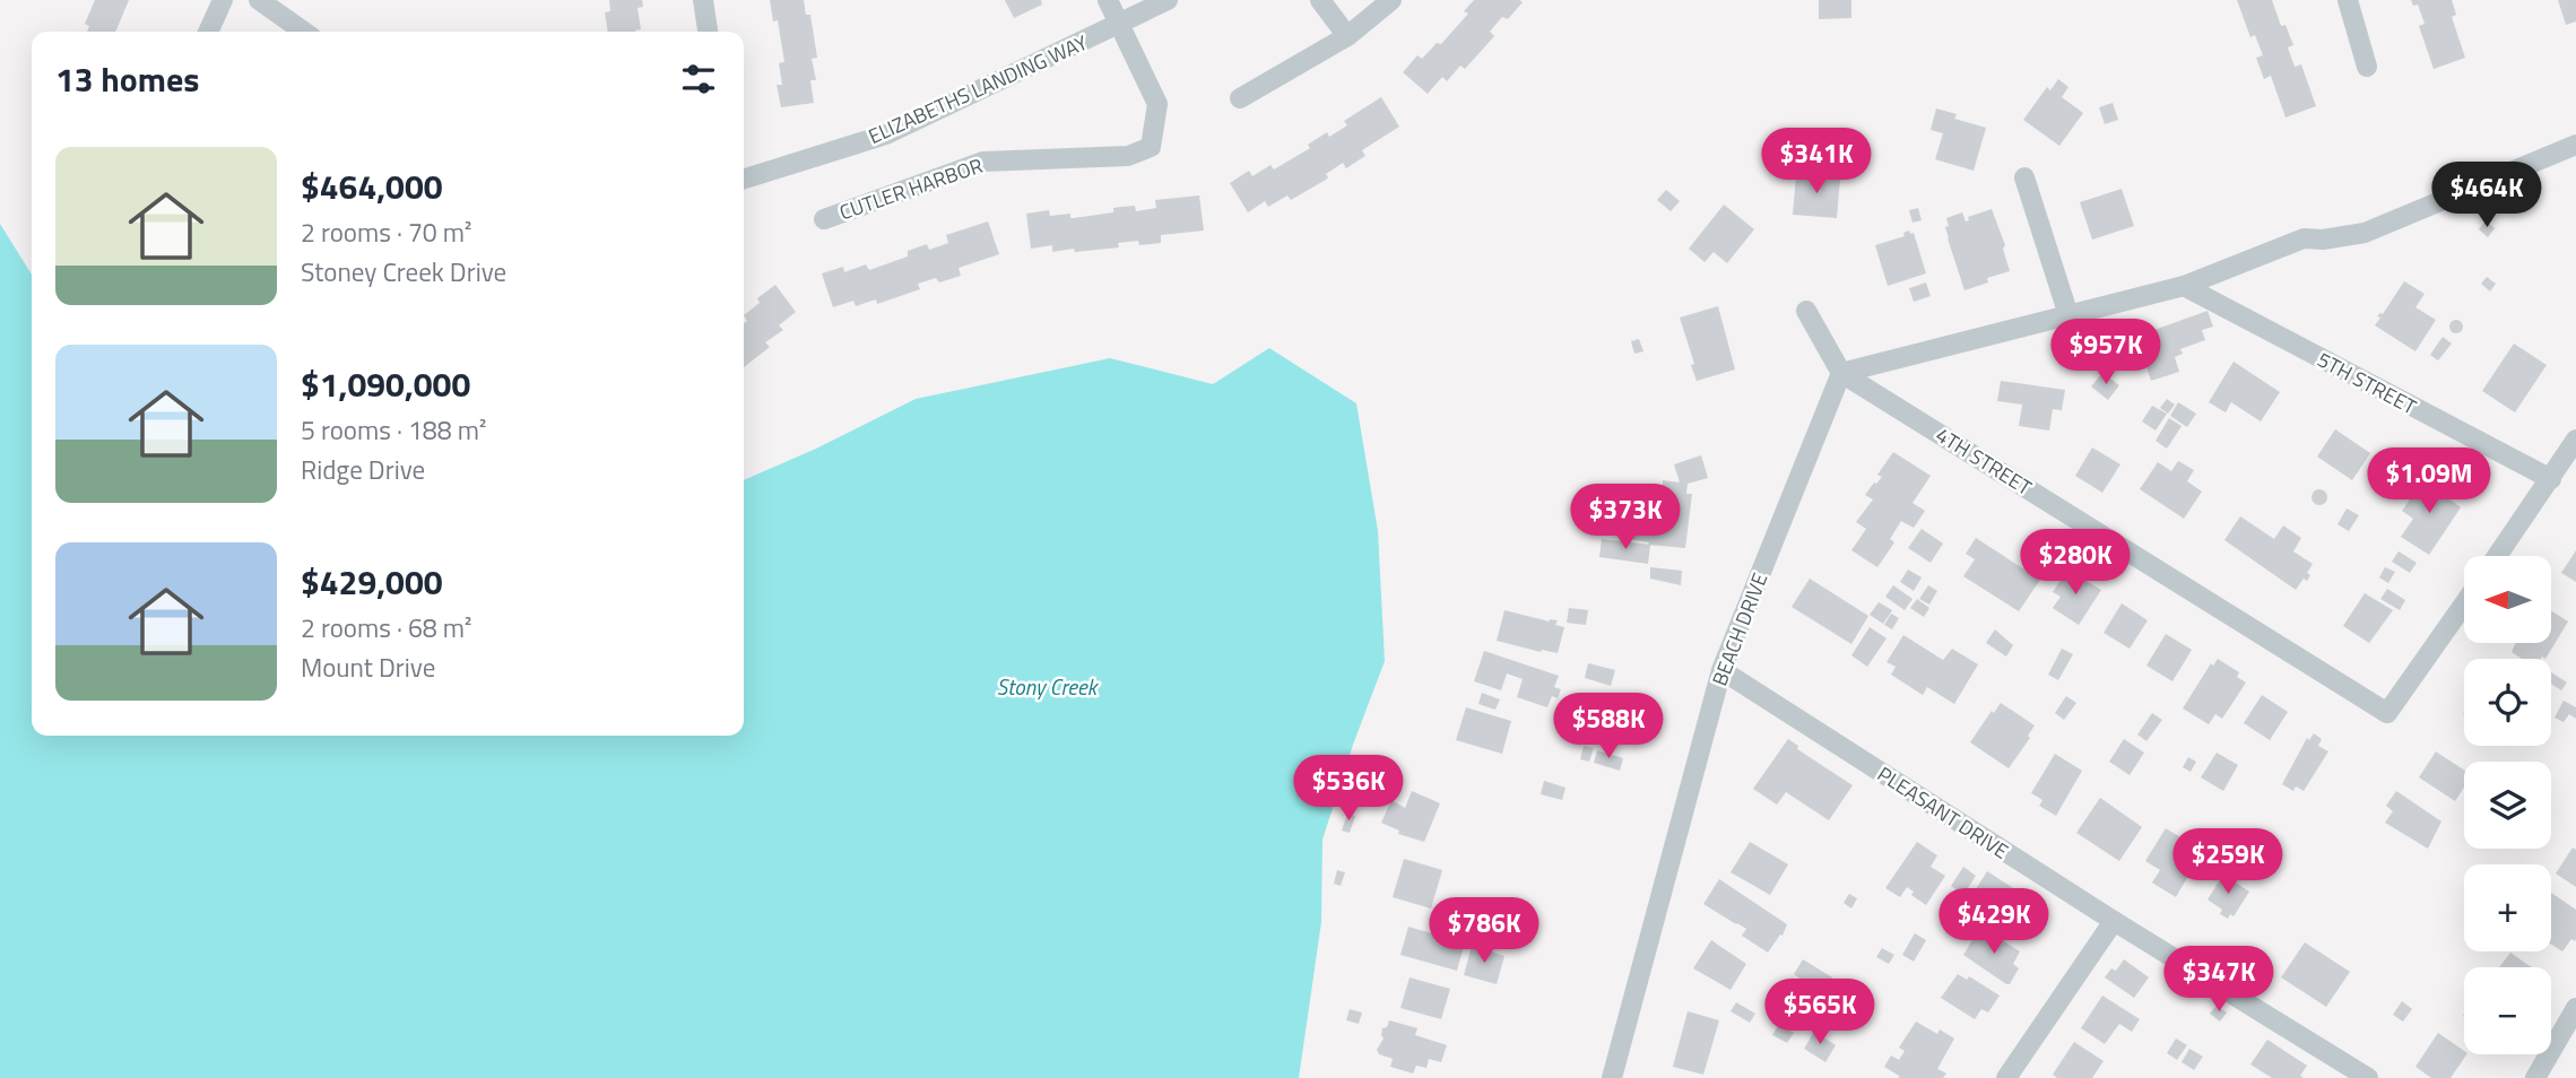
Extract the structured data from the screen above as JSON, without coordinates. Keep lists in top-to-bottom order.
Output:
{
  "streets": {
    "street": [
      "ELIZABETHS LANDING WAY",
      "CUTLER HARBOR",
      "5TH STREET",
      "4TH STREET",
      "BEACH DRIVE",
      "PLEASANT DRIVE"
    ]
  },
  "crossings": [
    ["ELIZABETHS LANDING WAY", "CUTLER HARBOR"],
    ["4TH STREET", "BEACH DRIVE"],
    ["BEACH DRIVE", "PLEASANT DRIVE"]
  ],
  "water": ["Stony Creek"],
  "north": "left",
  "page": {
    "heading": "13 homes",
    "list": [
      {
        "name": "$464,000",
        "note": "2 rooms · 70 m² · Stoney Creek Drive"
      },
      {
        "name": "$1,090,000",
        "note": "5 rooms · 188 m² · Ridge Drive"
      },
      {
        "name": "$429,000",
        "note": "2 rooms · 68 m² · Mount Drive"
      }
    ],
    "price": [
      "$341K",
      "$464K",
      "$957K",
      "$1.09M",
      "$373K",
      "$280K",
      "$588K",
      "$536K",
      "$259K",
      "$429K",
      "$786K",
      "$347K",
      "$565K"
    ],
    "map_buttons": ["+", "−"]
  }
}
